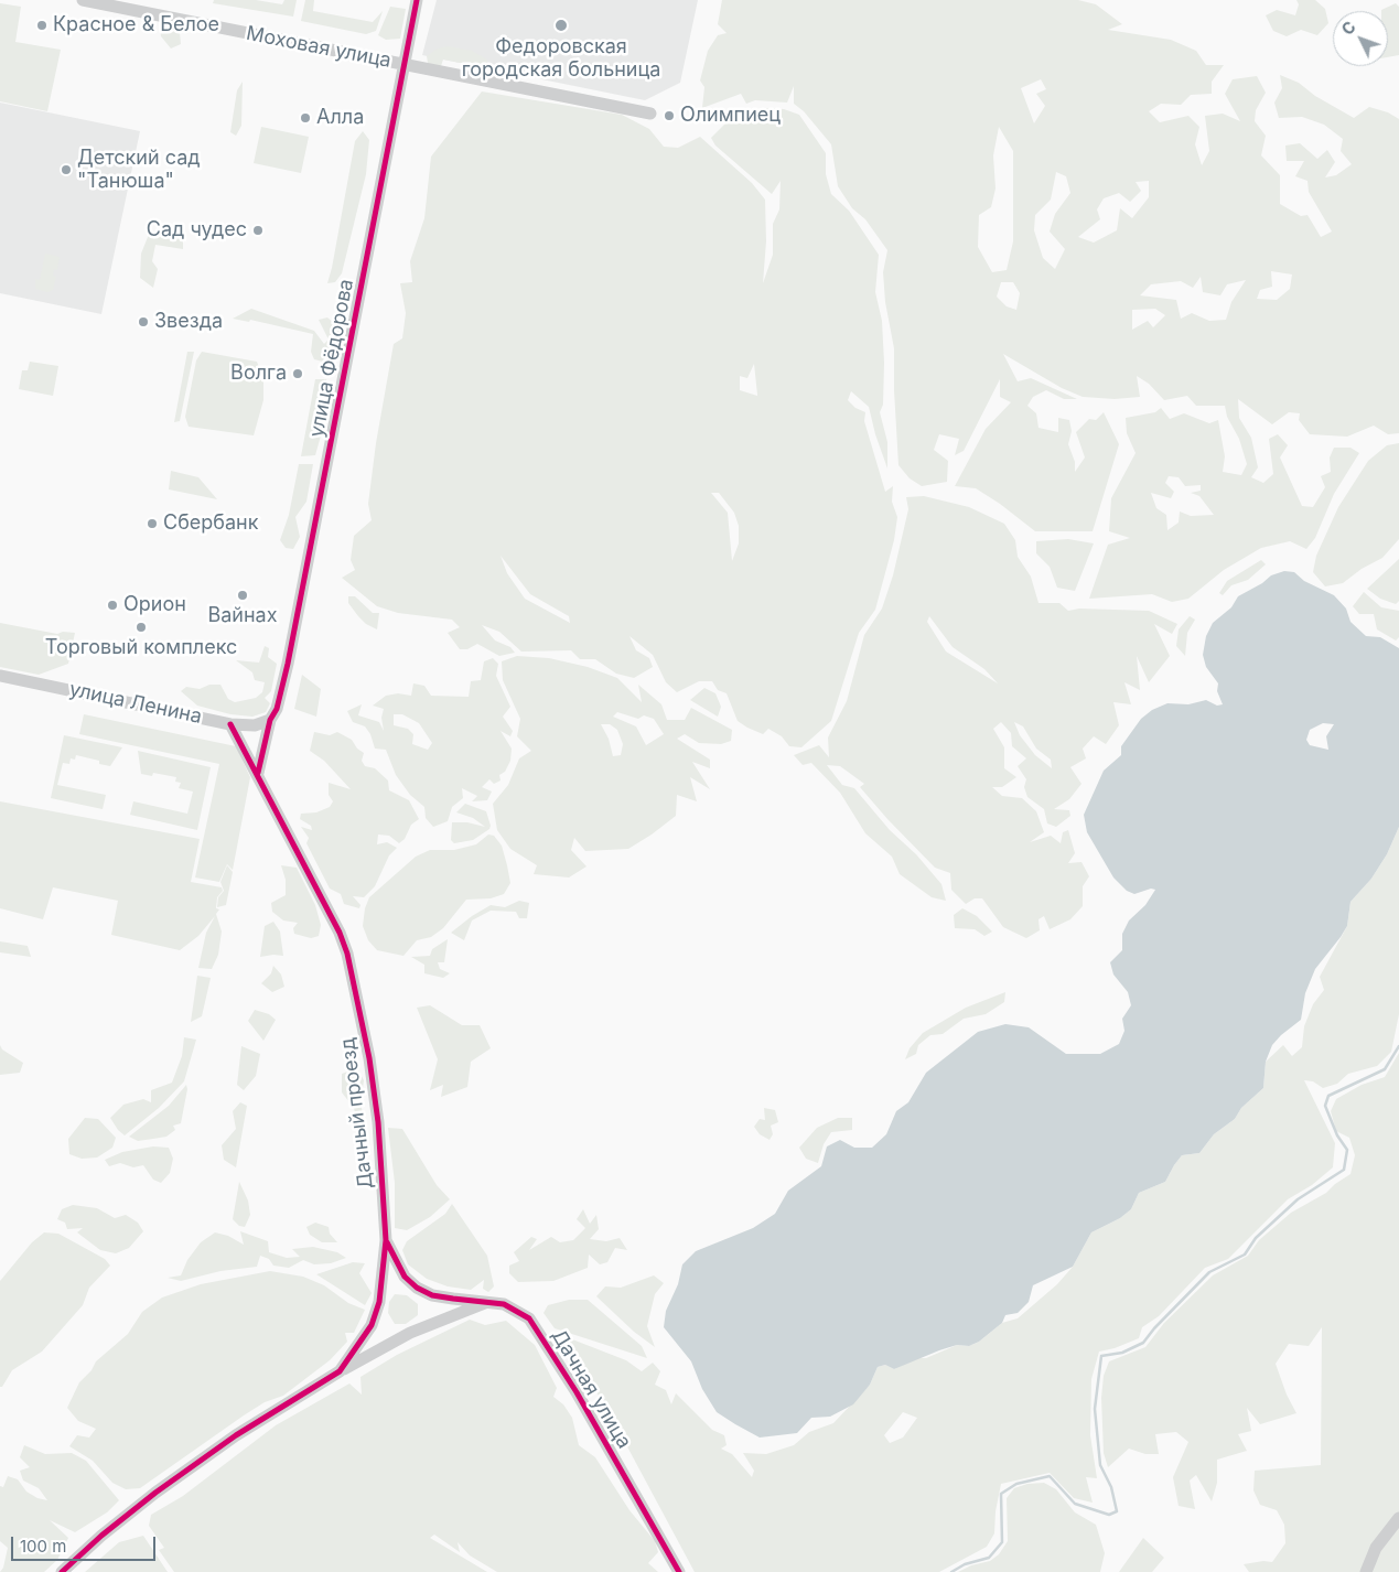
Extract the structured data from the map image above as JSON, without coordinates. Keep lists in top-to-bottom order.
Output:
{
  "streets": {
    "street": [
      "Моховая улица",
      "улица Фёдорова",
      "улица Ленина",
      "Дачный проезд",
      "Дачная улица"
    ]
  },
  "crossings": [
    ["Моховая улица", "улица Фёдорова"],
    ["улица Фёдорова", "улица Ленина"],
    ["улица Фёдорова", "Дачный проезд"],
    ["улица Ленина", "Дачный проезд"],
    ["Дачный проезд", "Дачная улица"]
  ],
  "places": [
    "Красное & Белое",
    "Федоровская городская больница",
    "Олимпиец",
    "Алла",
    "Детский сад \"Танюша\"",
    "Сад чудес",
    "Звезда",
    "Волга",
    "Сбербанк",
    "Вайнах",
    "Орион",
    "Торговый комплекс"
  ],
  "scale_bar": "100 m",
  "north": "top left"
}
